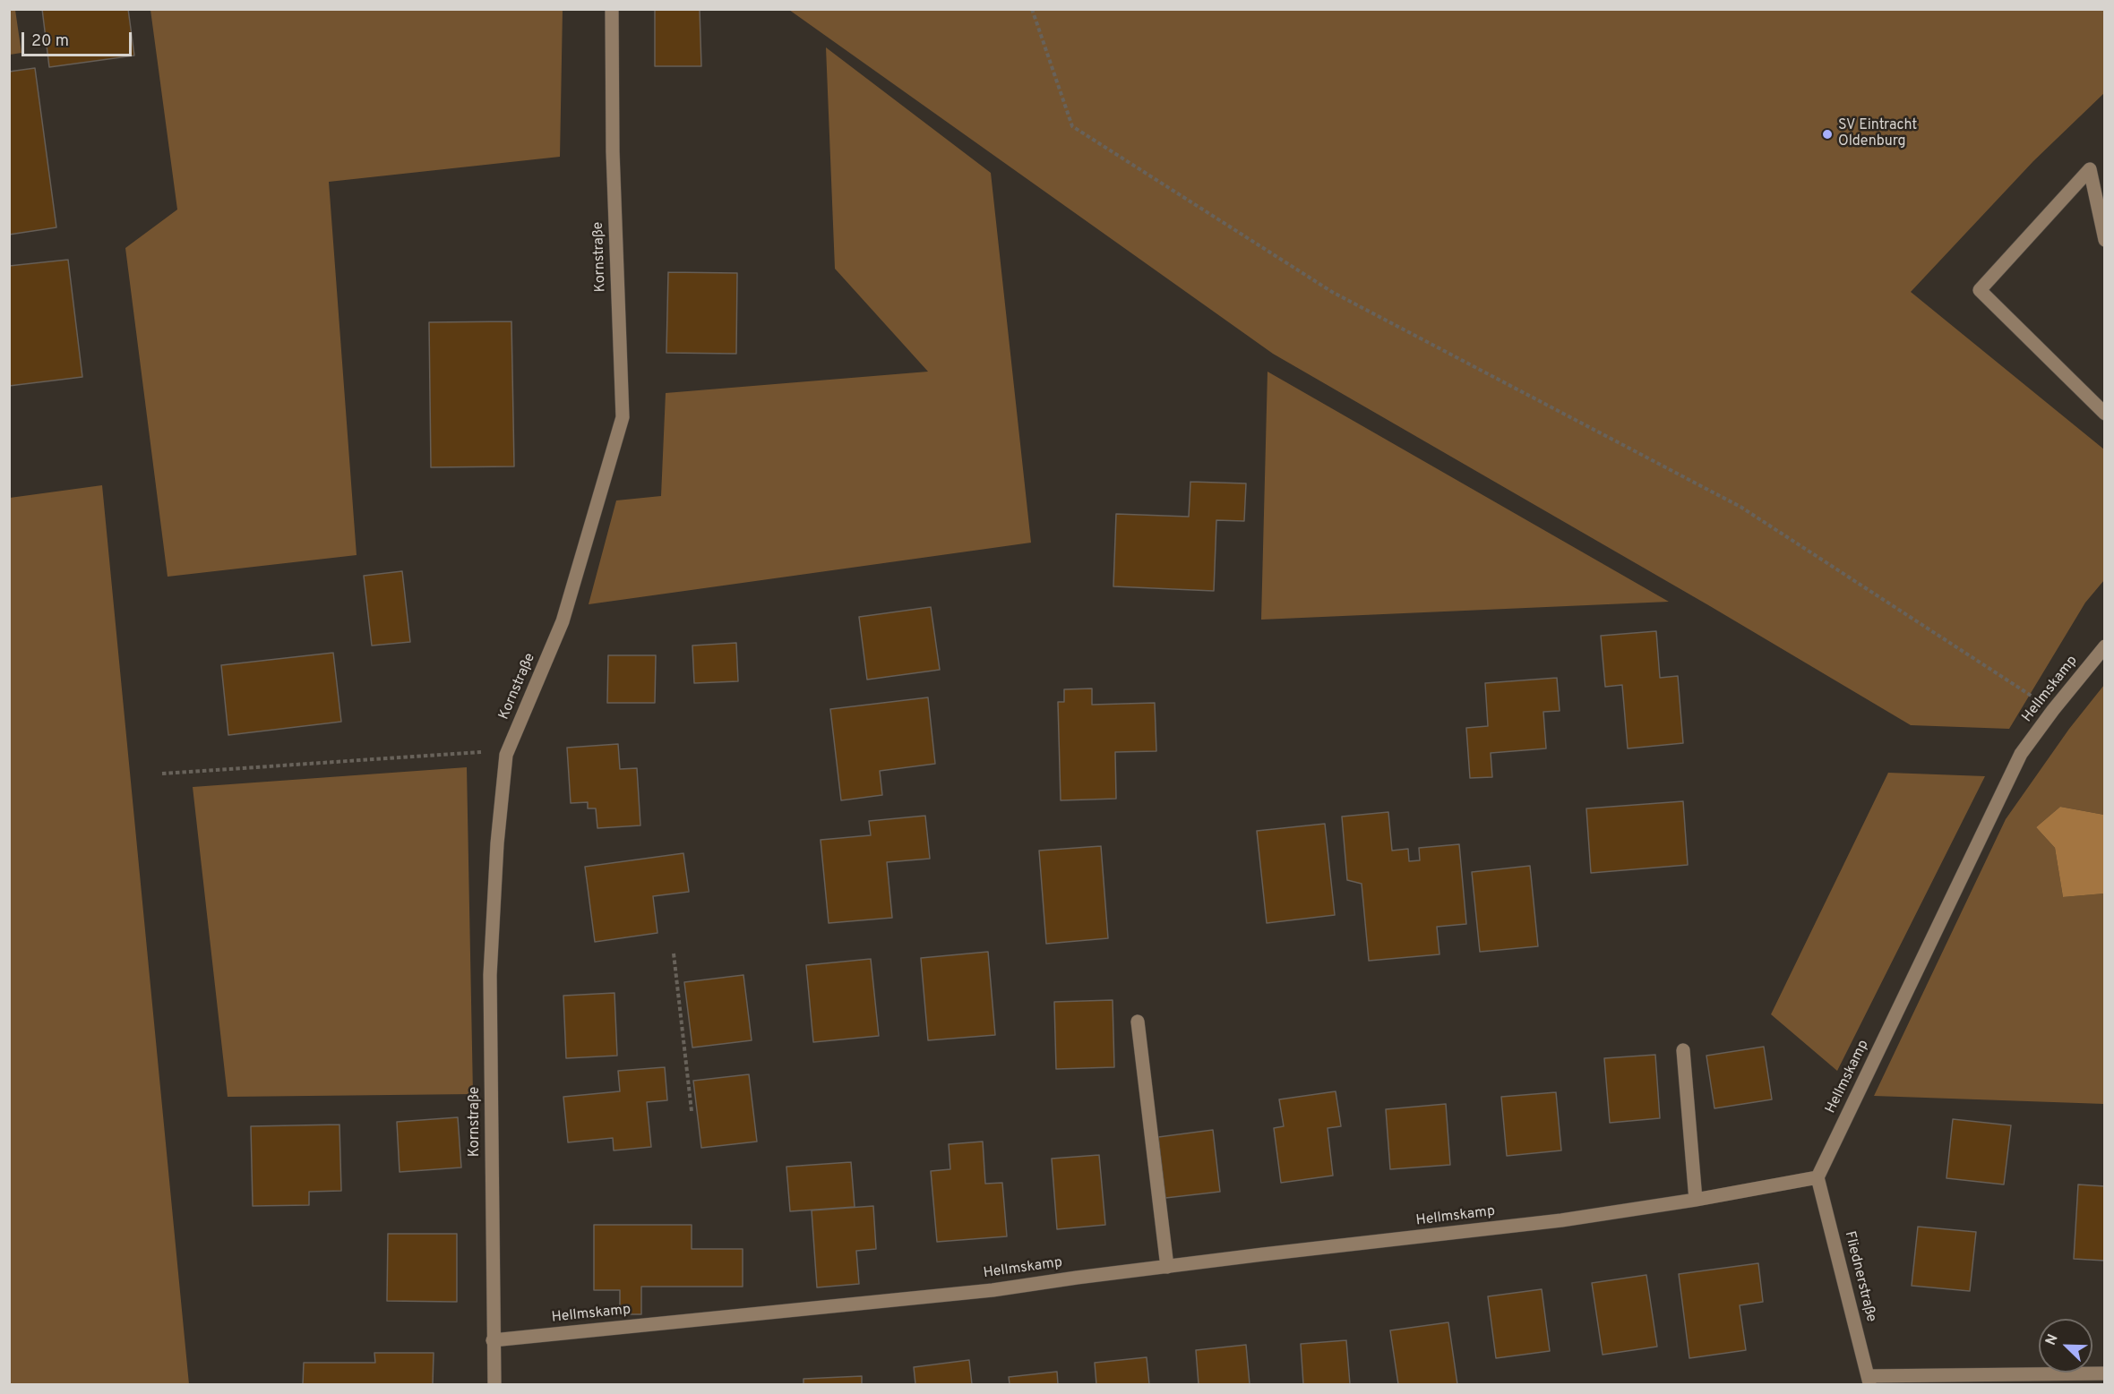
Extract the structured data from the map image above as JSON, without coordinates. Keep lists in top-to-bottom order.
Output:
{
  "streets": {
    "street": ["Kornstraße", "Hellmskamp", "Fliednerstraße"]
  },
  "crossings": [
    ["Kornstraße", "Hellmskamp"],
    ["Hellmskamp", "Fliednerstraße"]
  ],
  "places": ["SV Eintracht Oldenburg"],
  "scale_bar": "20 m",
  "north": "top left"
}
